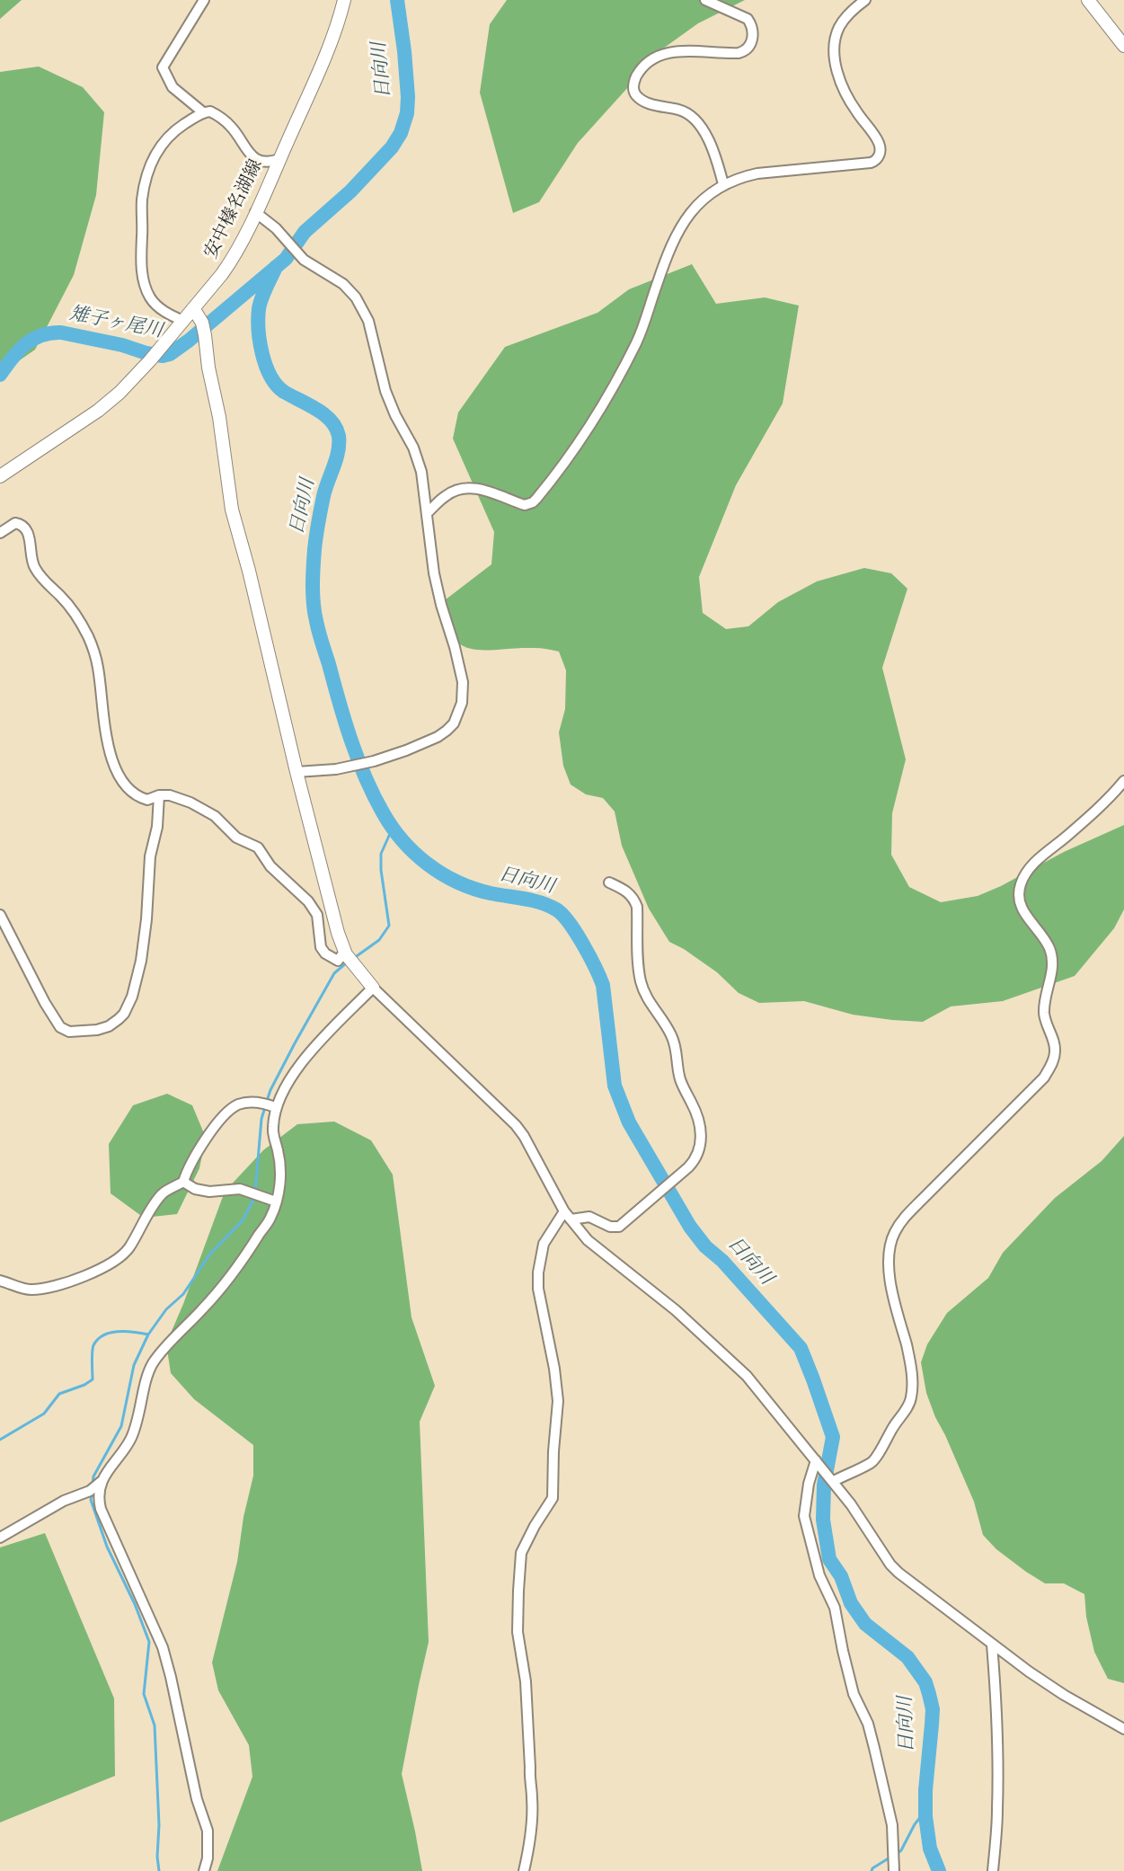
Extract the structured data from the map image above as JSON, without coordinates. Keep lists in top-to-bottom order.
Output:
{
  "streets": {
    "street": ["安中榛名湖線"]
  },
  "water": ["日向川", "雉子ヶ尾川"]
}
